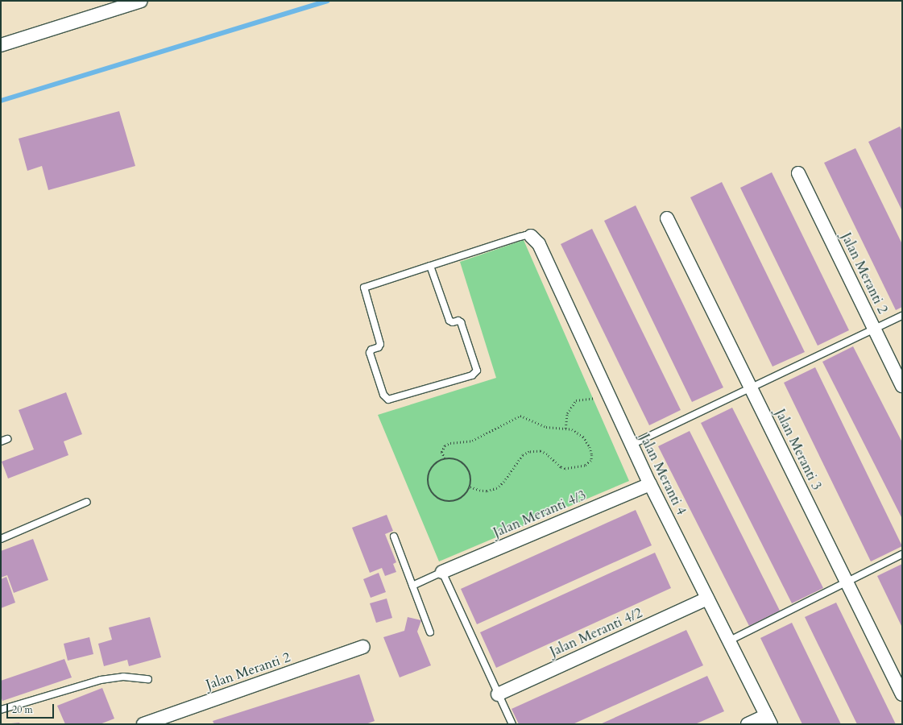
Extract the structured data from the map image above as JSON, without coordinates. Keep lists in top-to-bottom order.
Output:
{
  "streets": {
    "street": [
      "Jalan Meranti 2",
      "Jalan Meranti 3",
      "Jalan Meranti 4",
      "Jalan Meranti 4/3",
      "Jalan Meranti 4/2"
    ]
  },
  "crossings": [
    ["Jalan Meranti 4", "Jalan Meranti 4/3"],
    ["Jalan Meranti 4", "Jalan Meranti 4/2"]
  ],
  "scale_bar": "20 m"
}
